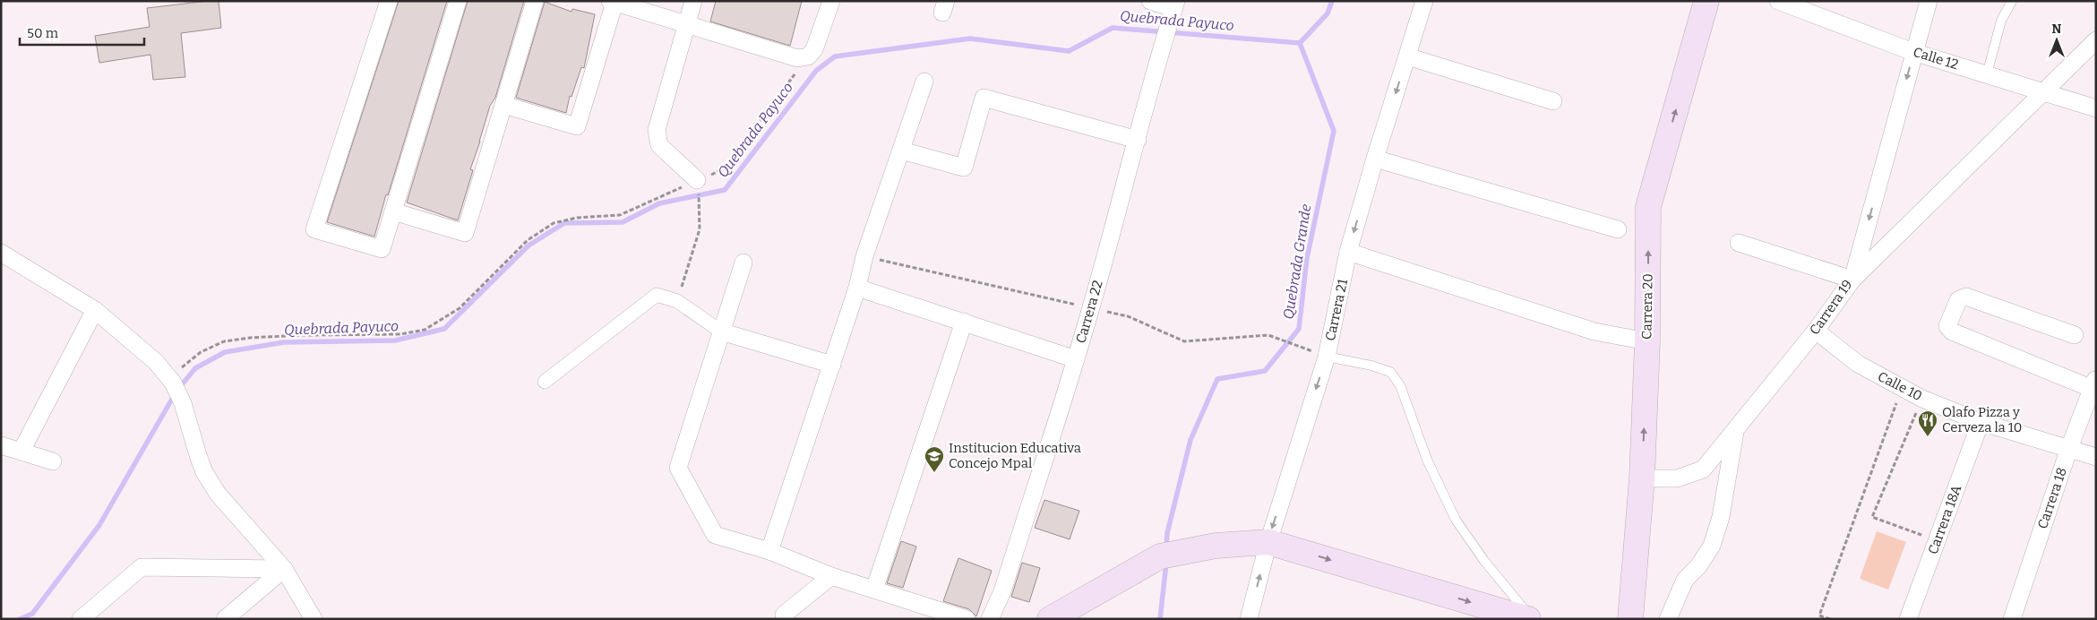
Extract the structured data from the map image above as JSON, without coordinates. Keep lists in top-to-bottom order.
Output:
{
  "streets": {
    "main road": ["Carrera 20"],
    "street": [
      "Calle 12",
      "Carrera 19",
      "Carrera 21",
      "Carrera 22",
      "Calle 10",
      "Carrera 18",
      "Carrera 18A"
    ]
  },
  "crossings": [
    ["Calle 12", "Carrera 19"],
    ["Carrera 20", "Carrera 19"],
    ["Carrera 19", "Calle 10"],
    ["Calle 10", "Carrera 18"],
    ["Calle 10", "Carrera 18A"]
  ],
  "one_way": ["Carrera 20", "Carrera 19"],
  "water": ["Quebrada Payuco", "Quebrada Grande"],
  "places": {
    "restaurant": ["Olafo Pizza y Cerveza la 10"],
    "school or university": ["Institucion Educativa Concejo Mpal"]
  },
  "scale_bar": "50 m",
  "north": "top"
}
